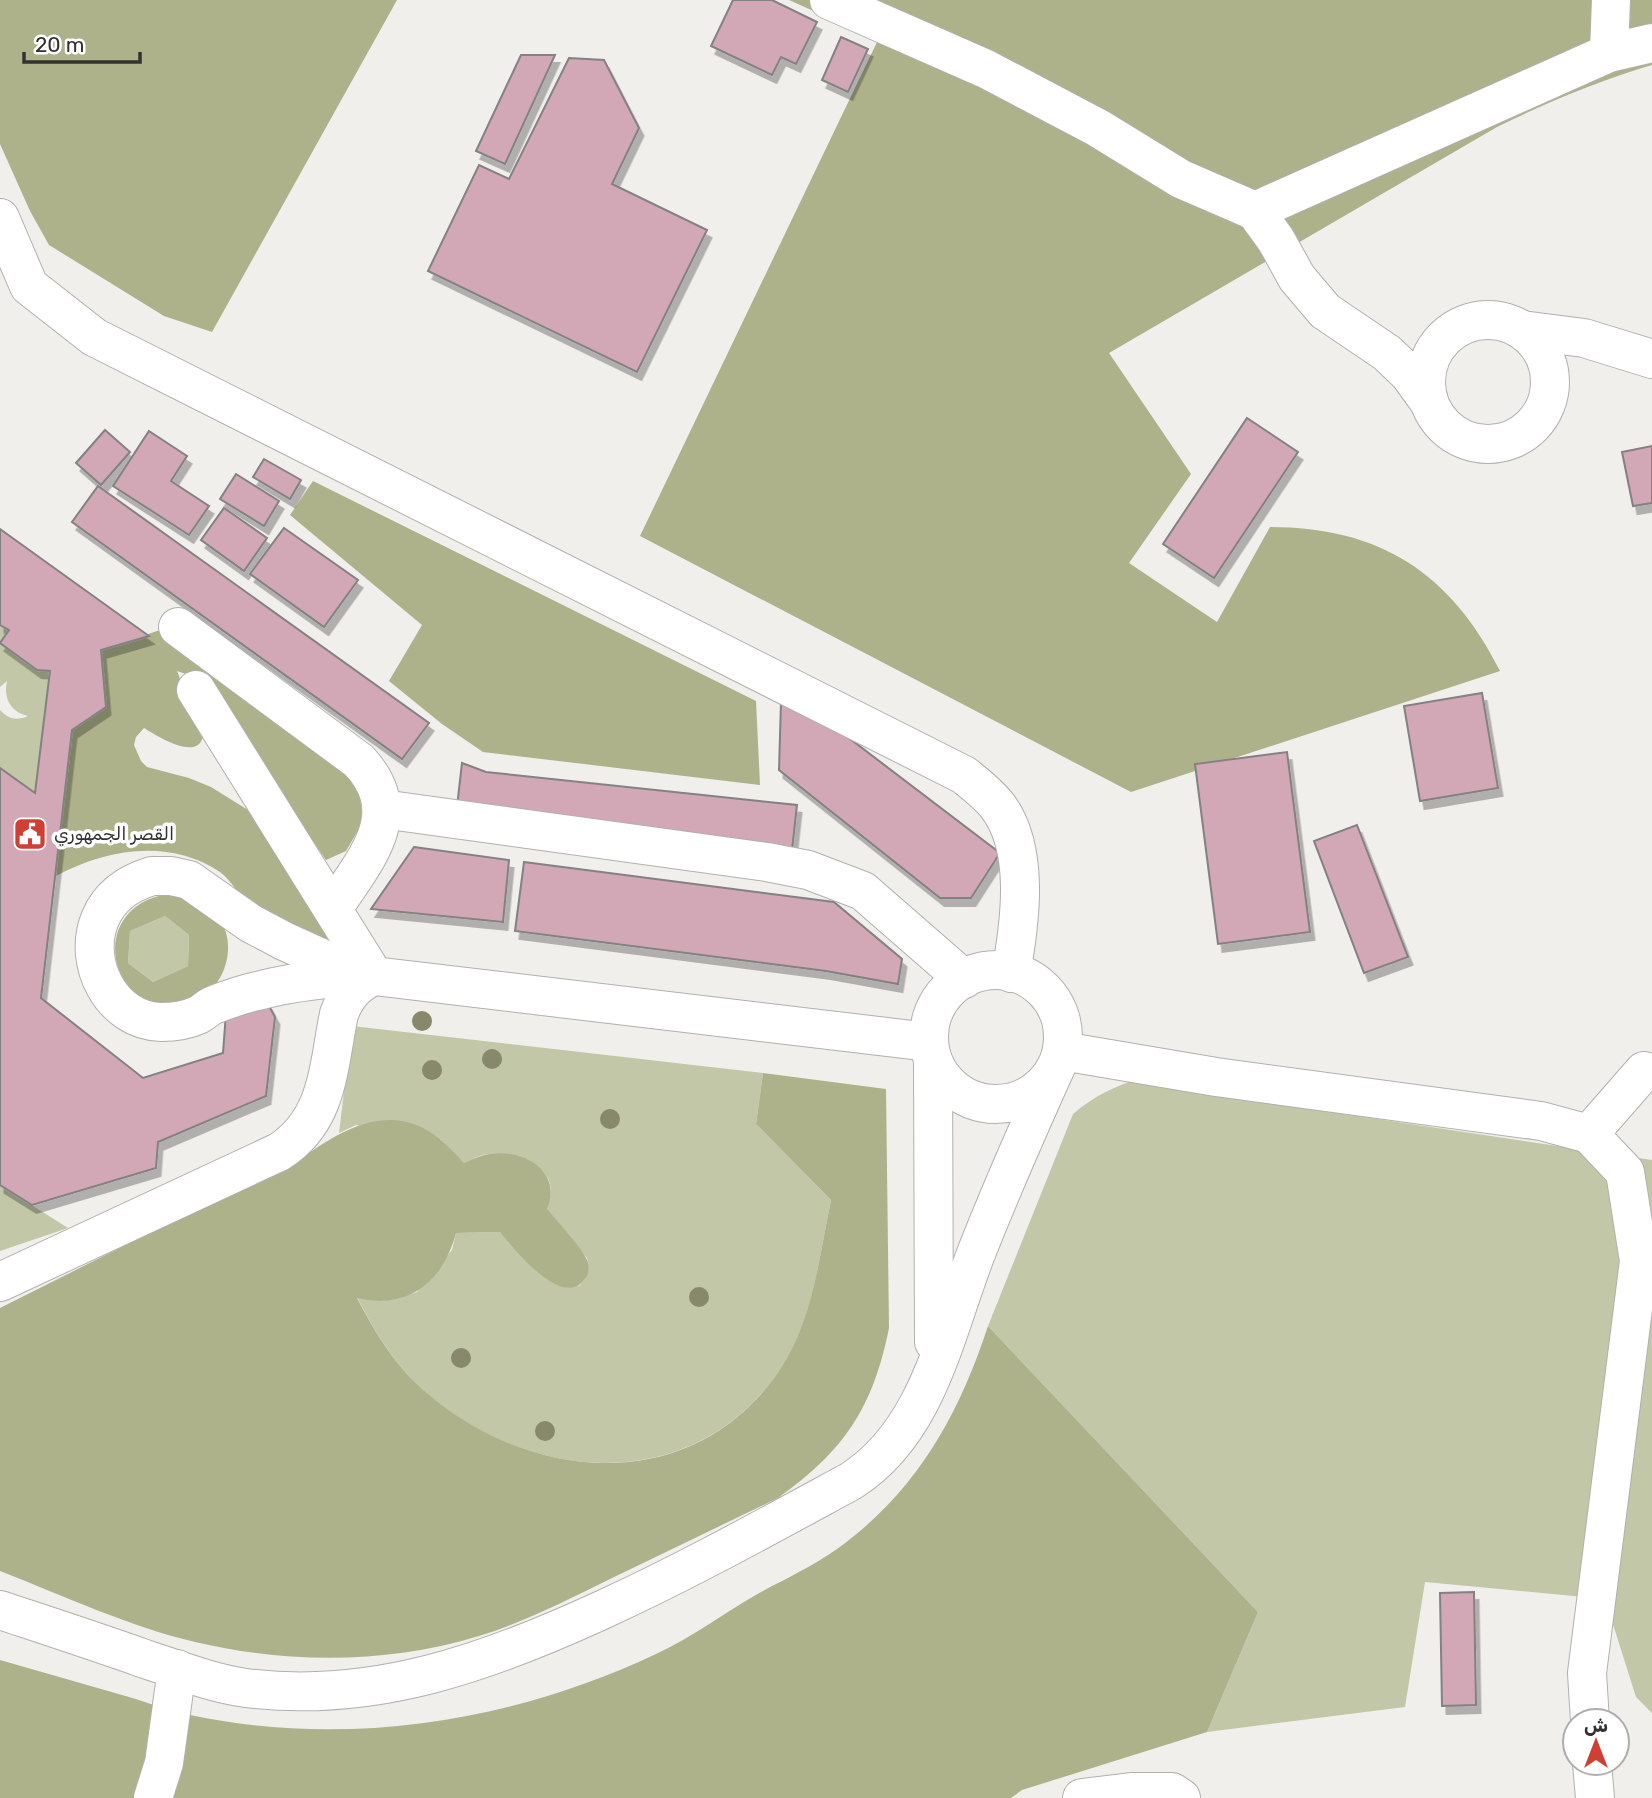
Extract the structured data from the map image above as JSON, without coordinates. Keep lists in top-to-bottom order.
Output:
{
  "places": {
    "public building": ["القصر الجمهوري"]
  },
  "scale_bar": "20 m",
  "north": "top"
}
